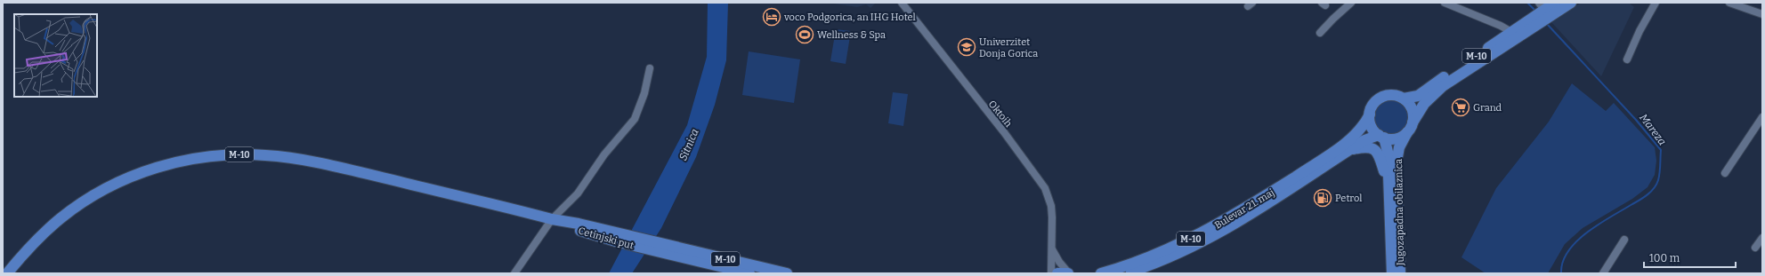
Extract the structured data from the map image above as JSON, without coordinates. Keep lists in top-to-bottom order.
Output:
{
  "streets": {
    "main road": [
      "M-10",
      "Bulevar 21. maj",
      "Jugozapadna obilaznica",
      "Cetinjski put"
    ],
    "street": ["Oktoih"]
  },
  "crossings": [
    ["M-10", "Bulevar 21. maj"],
    ["M-10", "Jugozapadna obilaznica"],
    ["M-10", "Cetinjski put"],
    ["Bulevar 21. maj", "Jugozapadna obilaznica"]
  ],
  "water": ["Mareza", "Sitnica"],
  "places": {
    "hotel": ["voco Podgorica, an IHG Hotel"],
    "sports": ["Wellness & Spa"],
    "school or university": ["Univerzitet Donja Gorica"],
    "supermarket": ["Grand"],
    "fuel station": ["Petrol"]
  },
  "scale_bar": "100 m"
}
